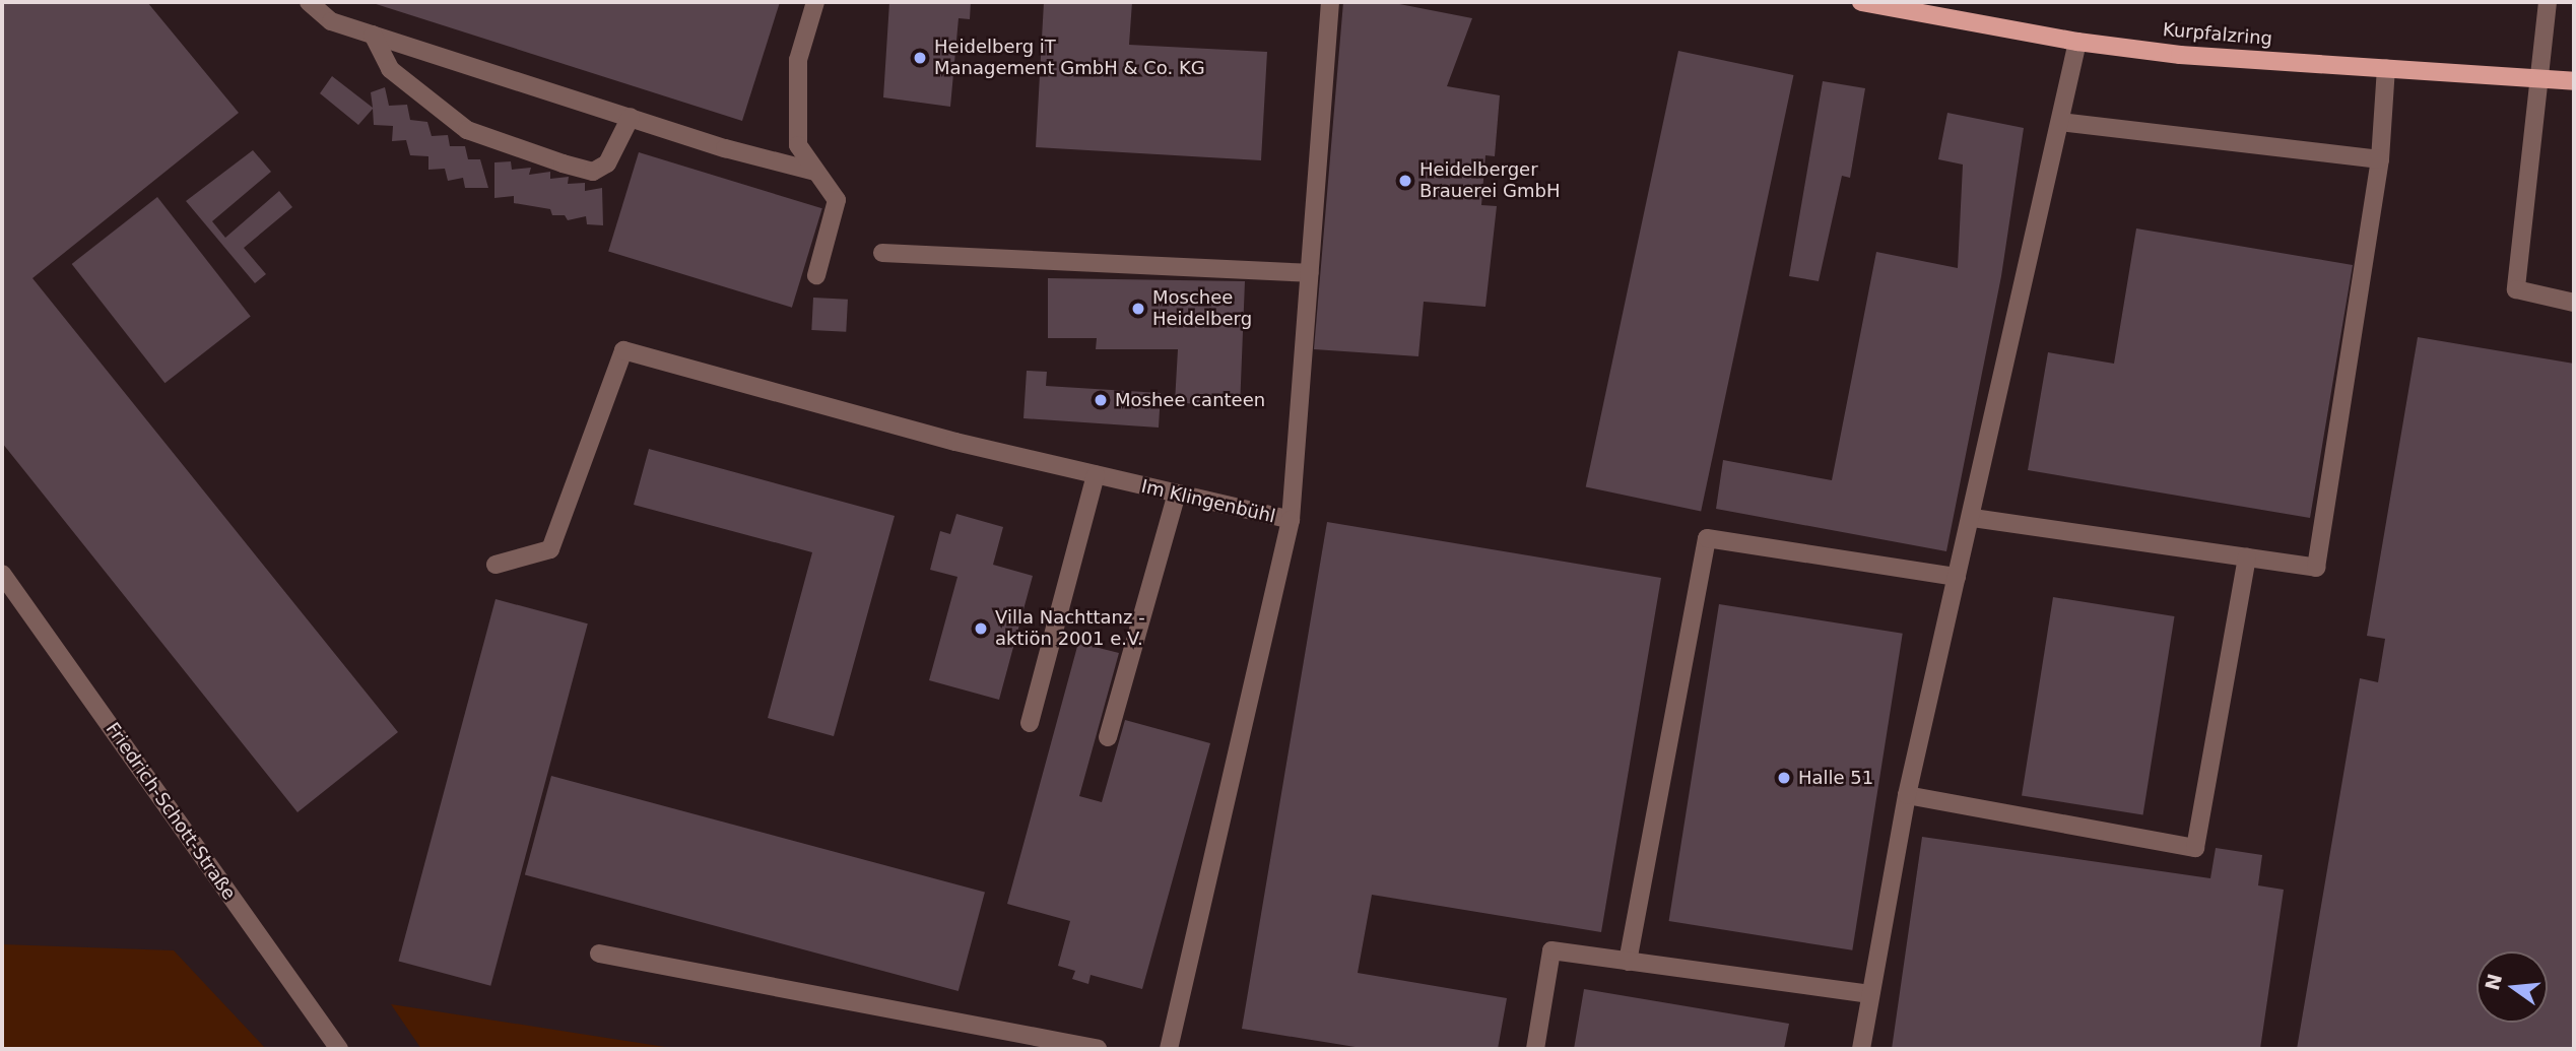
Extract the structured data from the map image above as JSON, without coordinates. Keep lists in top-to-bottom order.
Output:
{
  "streets": {
    "main road": ["Kurpfalzring"],
    "street": ["Im Klingenbühl", "Friedrich-Schott-Straße"]
  },
  "places": [
    "Heidelberg iT Management GmbH & Co. KG",
    "Heidelberger Brauerei GmbH",
    "Moschee Heidelberg",
    "Moshee canteen",
    "Villa Nachttanz - aktiön 2001 e.V.",
    "Halle 51"
  ],
  "north": "left"
}
